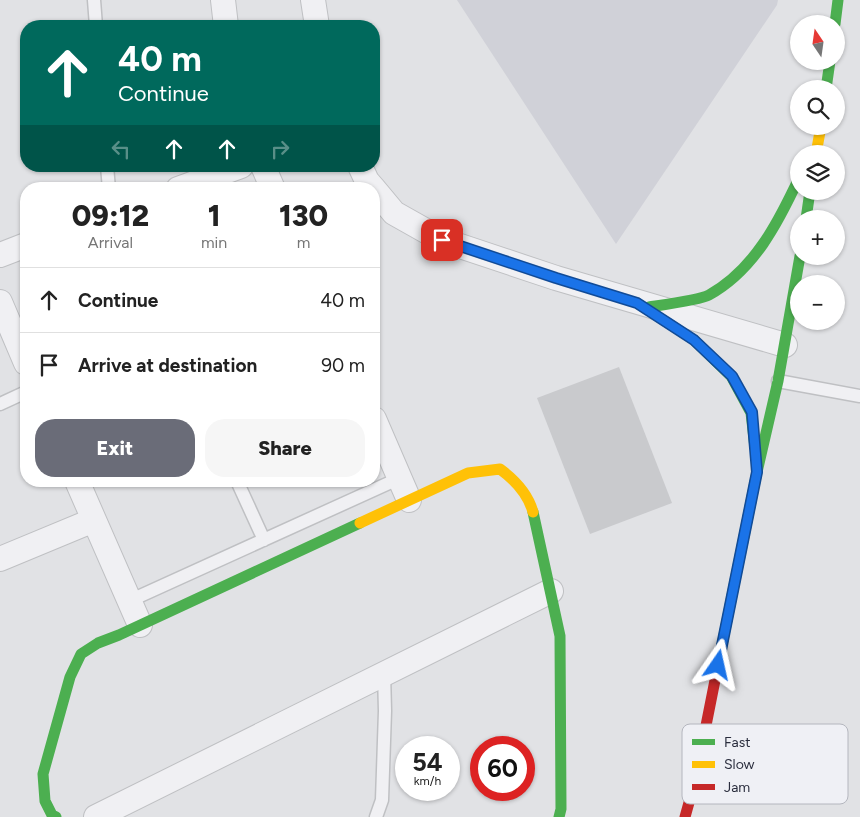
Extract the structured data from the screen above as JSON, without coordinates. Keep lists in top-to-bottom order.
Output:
{
  "legend": ["Fast", "Slow", "Jam"],
  "north": "top",
  "page": {
    "map_buttons": ["+", "−"],
    "turn": ["40 m", "Continue"],
    "eta": [
      "09:12",
      "Arrival",
      "1",
      "min",
      "130",
      "m"
    ],
    "list": [
      {
        "name": "Continue",
        "value": "40 m"
      },
      {
        "name": "Arrive at destination",
        "value": "90 m"
      }
    ],
    "buttons": ["Exit", "Share"],
    "speed": "54 km/h",
    "limit": "60"
  }
}
